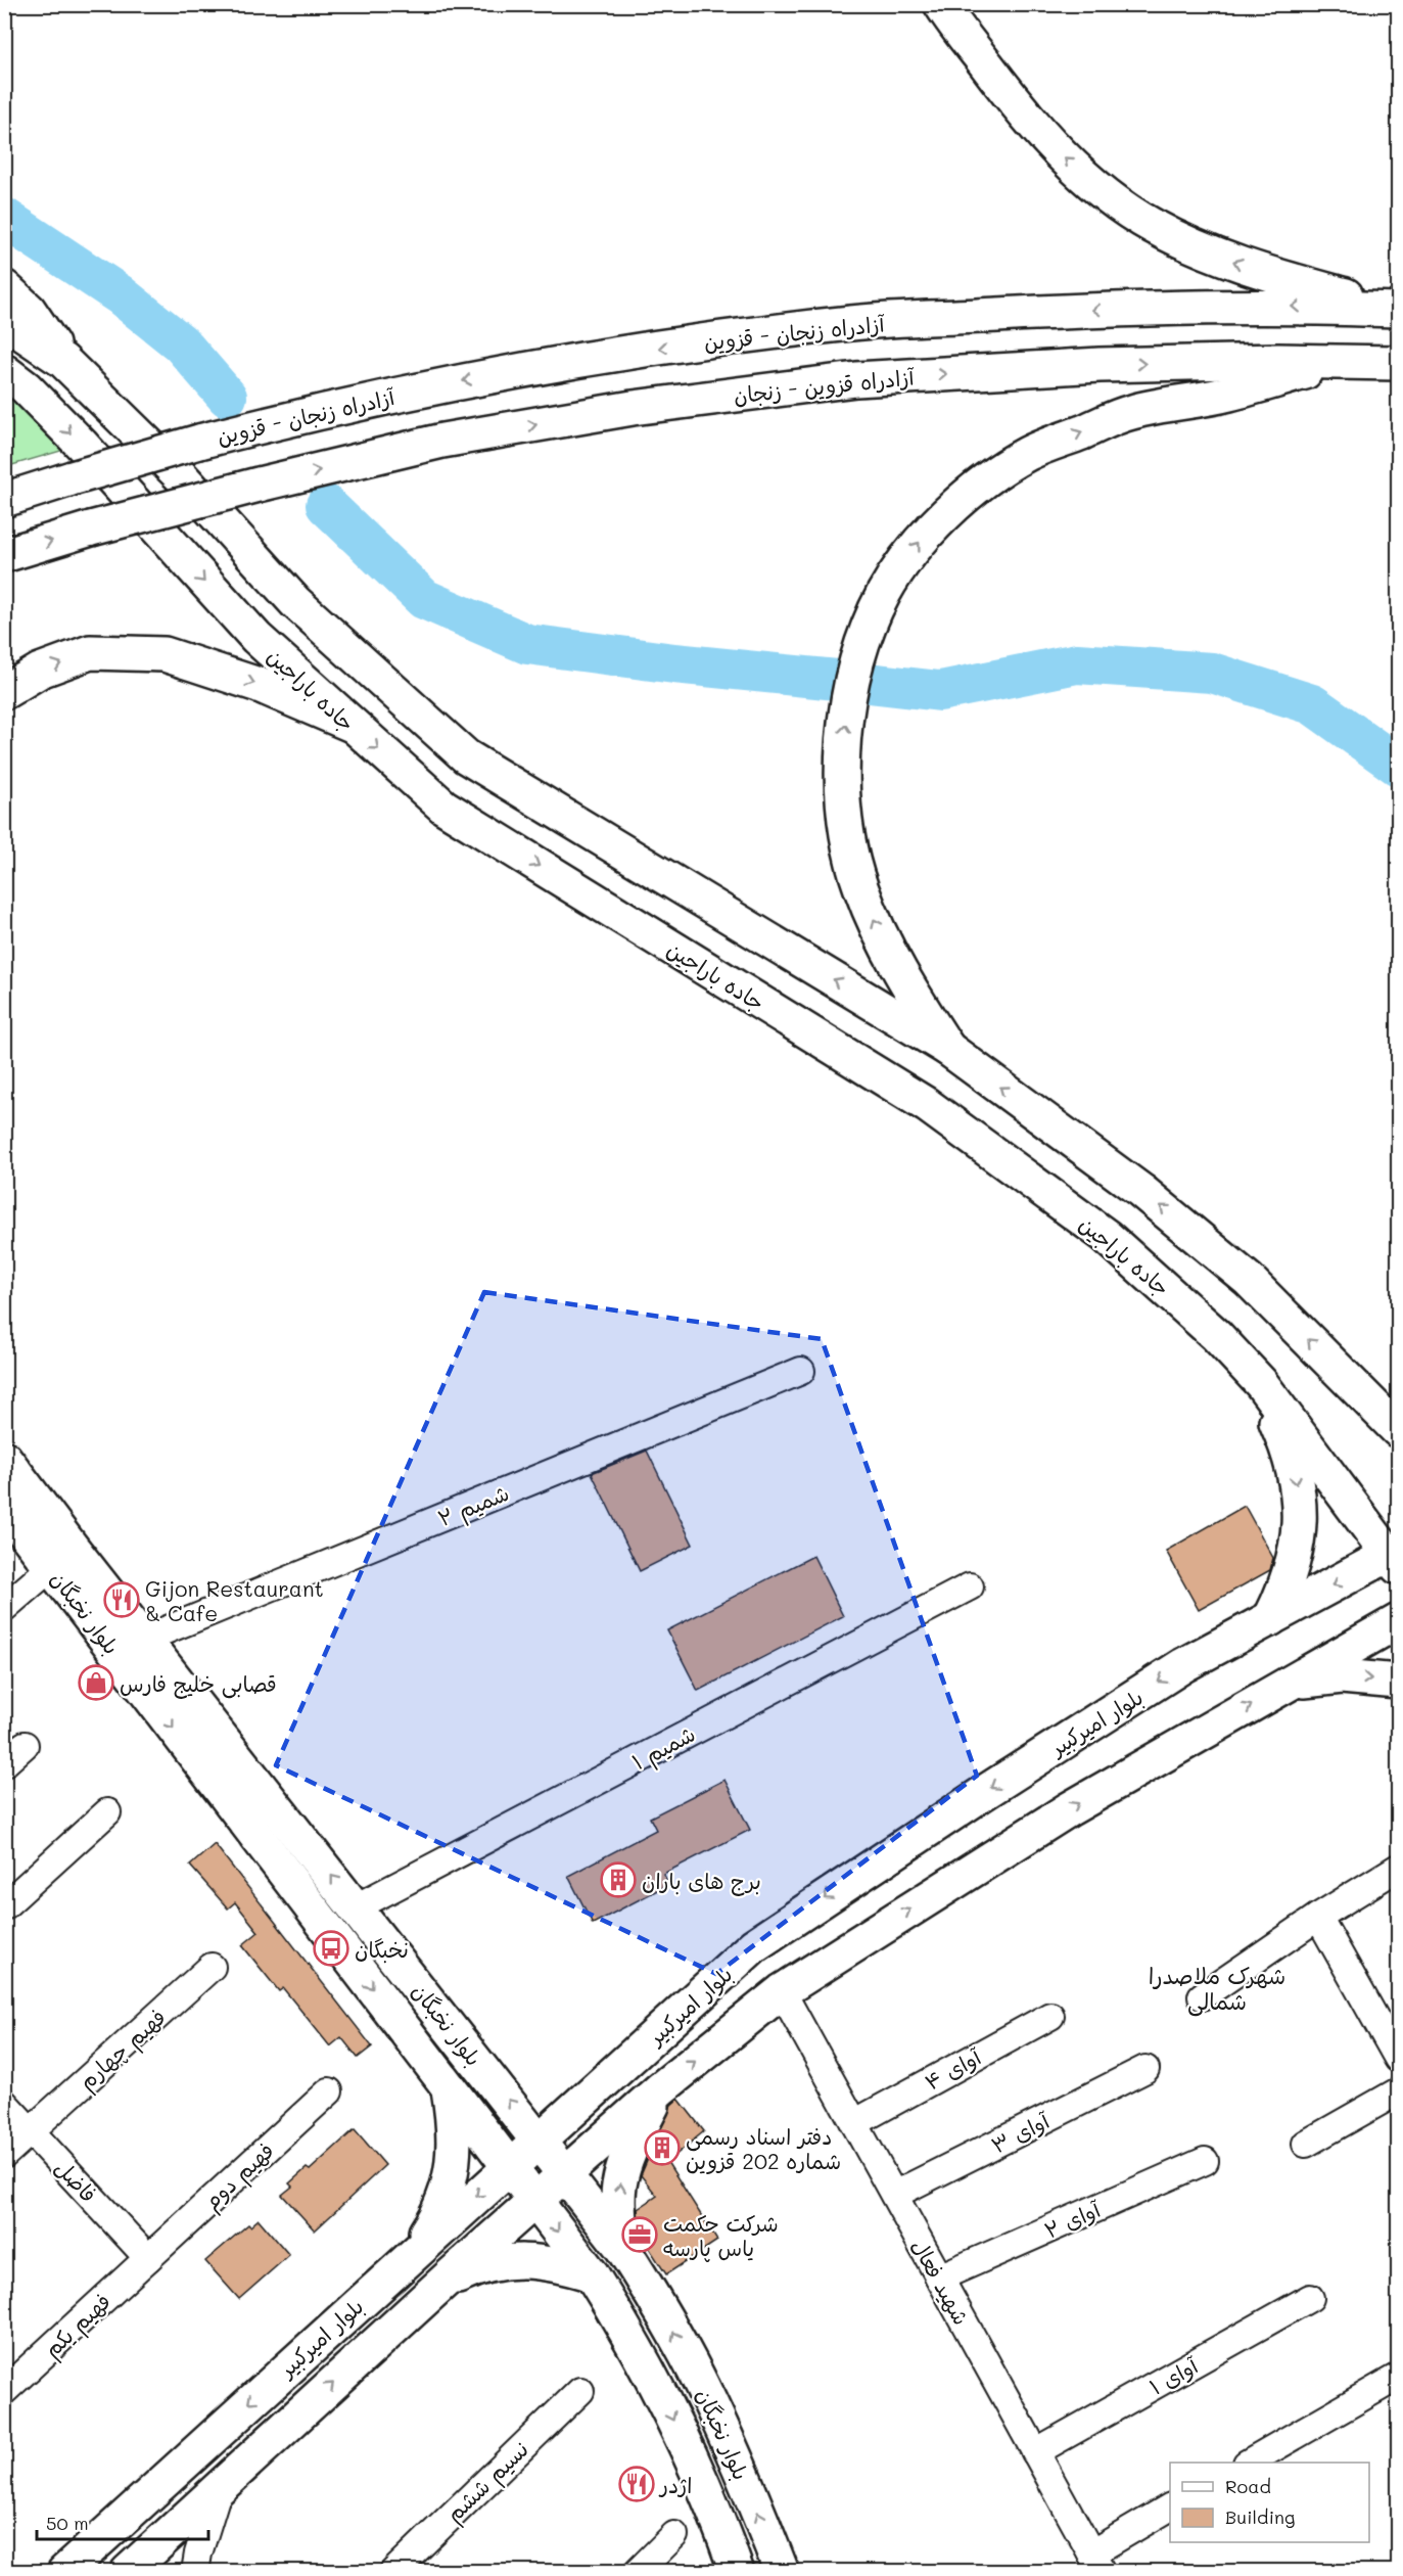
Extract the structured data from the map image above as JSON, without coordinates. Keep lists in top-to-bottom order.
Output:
{
  "streets": {
    "main road": [
      "آزادراه زنجان - قزوین",
      "آزادراه قزوین - زنجان",
      "جاده باراجین",
      "بلوار نخبگان",
      "بلوار امیرکبیر"
    ],
    "street": [
      "شمیم ۲",
      "شمیم ۱",
      "فهیم چهارم",
      "آوای ۴",
      "آوای ۳",
      "فهیم دوم",
      "فاضل",
      "آوای ۲",
      "شهید فعال",
      "فهیم یکم",
      "آوای ۱",
      "نسیم ششم"
    ]
  },
  "crossings": [
    ["جاده باراجین", "بلوار امیرکبیر"],
    ["شمیم ۲", "بلوار نخبگان"],
    ["بلوار نخبگان", "بلوار امیرکبیر"],
    ["بلوار نخبگان", "شمیم ۱"],
    ["بلوار امیرکبیر", "شهید فعال"],
    ["فهیم چهارم", "فاضل"],
    ["آوای ۴", "شهید فعال"],
    ["آوای ۳", "شهید فعال"],
    ["فهیم دوم", "فاضل"],
    ["فهیم دوم", "فهیم یکم"],
    ["فاضل", "فهیم یکم"],
    ["آوای ۲", "شهید فعال"],
    ["شهید فعال", "آوای ۱"]
  ],
  "one_way": ["آزادراه زنجان - قزوین", "آزادراه قزوین - زنجان"],
  "districts": ["شهرک ملاصدرا شمالی"],
  "places": {
    "restaurant": ["Gijon Restaurant & Cafe", "اژدر"],
    "shop": ["قصابی خلیج فارس"],
    "building": ["برج های باران", "دفتر اسناد رسمی شماره 202 قزوین"],
    "bus stop": ["نخبگان"],
    "office": ["شرکت حکمت یاس پارسه"]
  },
  "legend": ["Road", "Building"],
  "scale_bar": "50 m"
}
